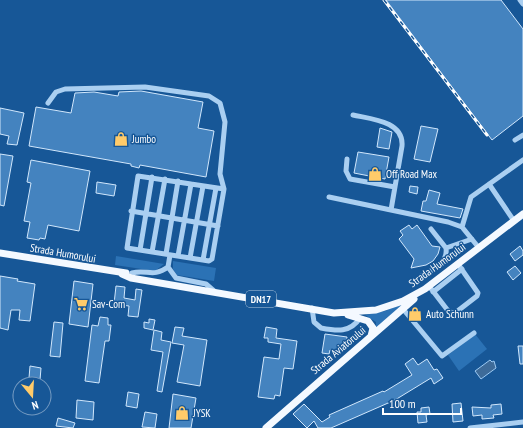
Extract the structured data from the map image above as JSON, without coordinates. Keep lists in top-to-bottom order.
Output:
{
  "streets": {
    "main road": ["Strada Humorului", "DN17", "Strada Aviatorului"]
  },
  "crossings": [
    ["Strada Humorului", "Strada Aviatorului"]
  ],
  "places": {
    "shop": [
      "Jumbo",
      "Off Road Max",
      "Auto Schunn",
      "JYSK"
    ],
    "supermarket": ["Sav-Com"]
  },
  "scale_bar": "100 m",
  "north": "bottom"
}
